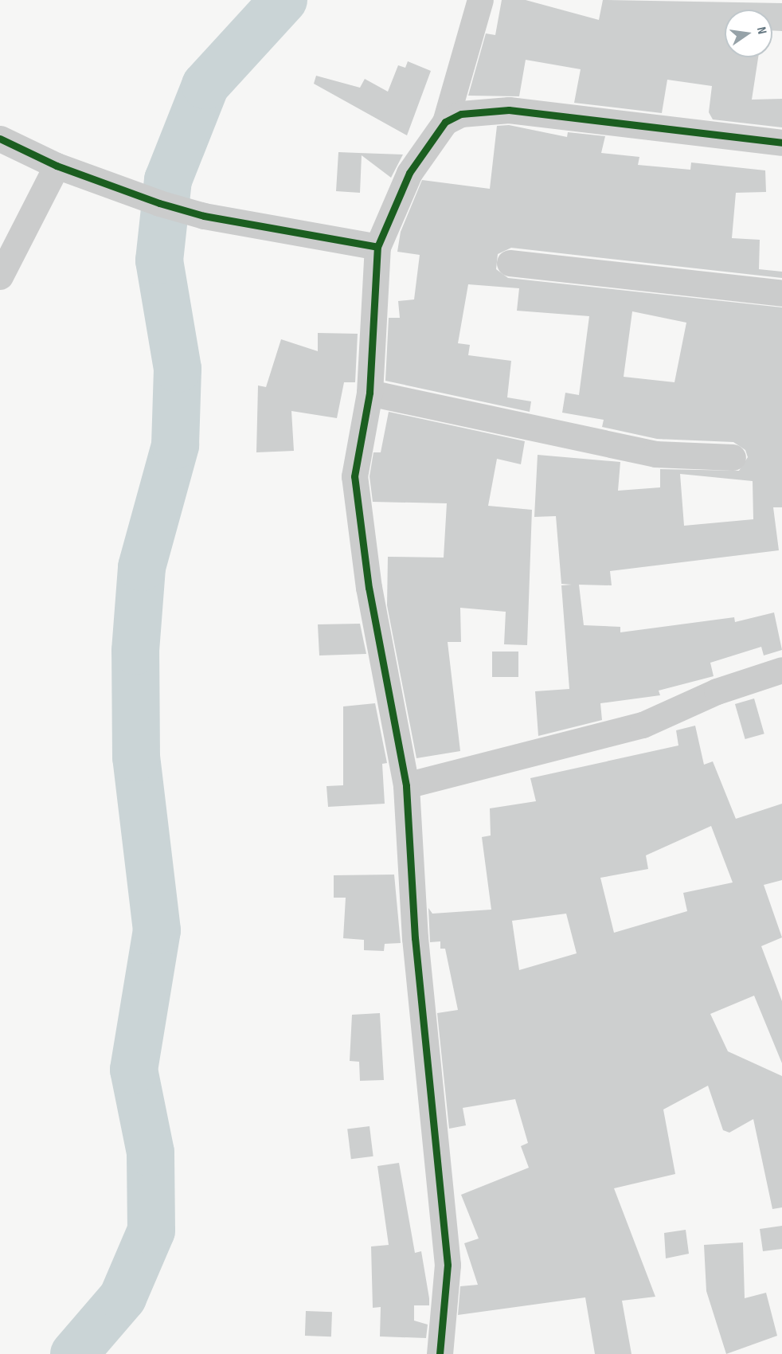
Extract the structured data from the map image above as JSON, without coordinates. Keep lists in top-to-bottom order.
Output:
{
  "north": "right"
}
